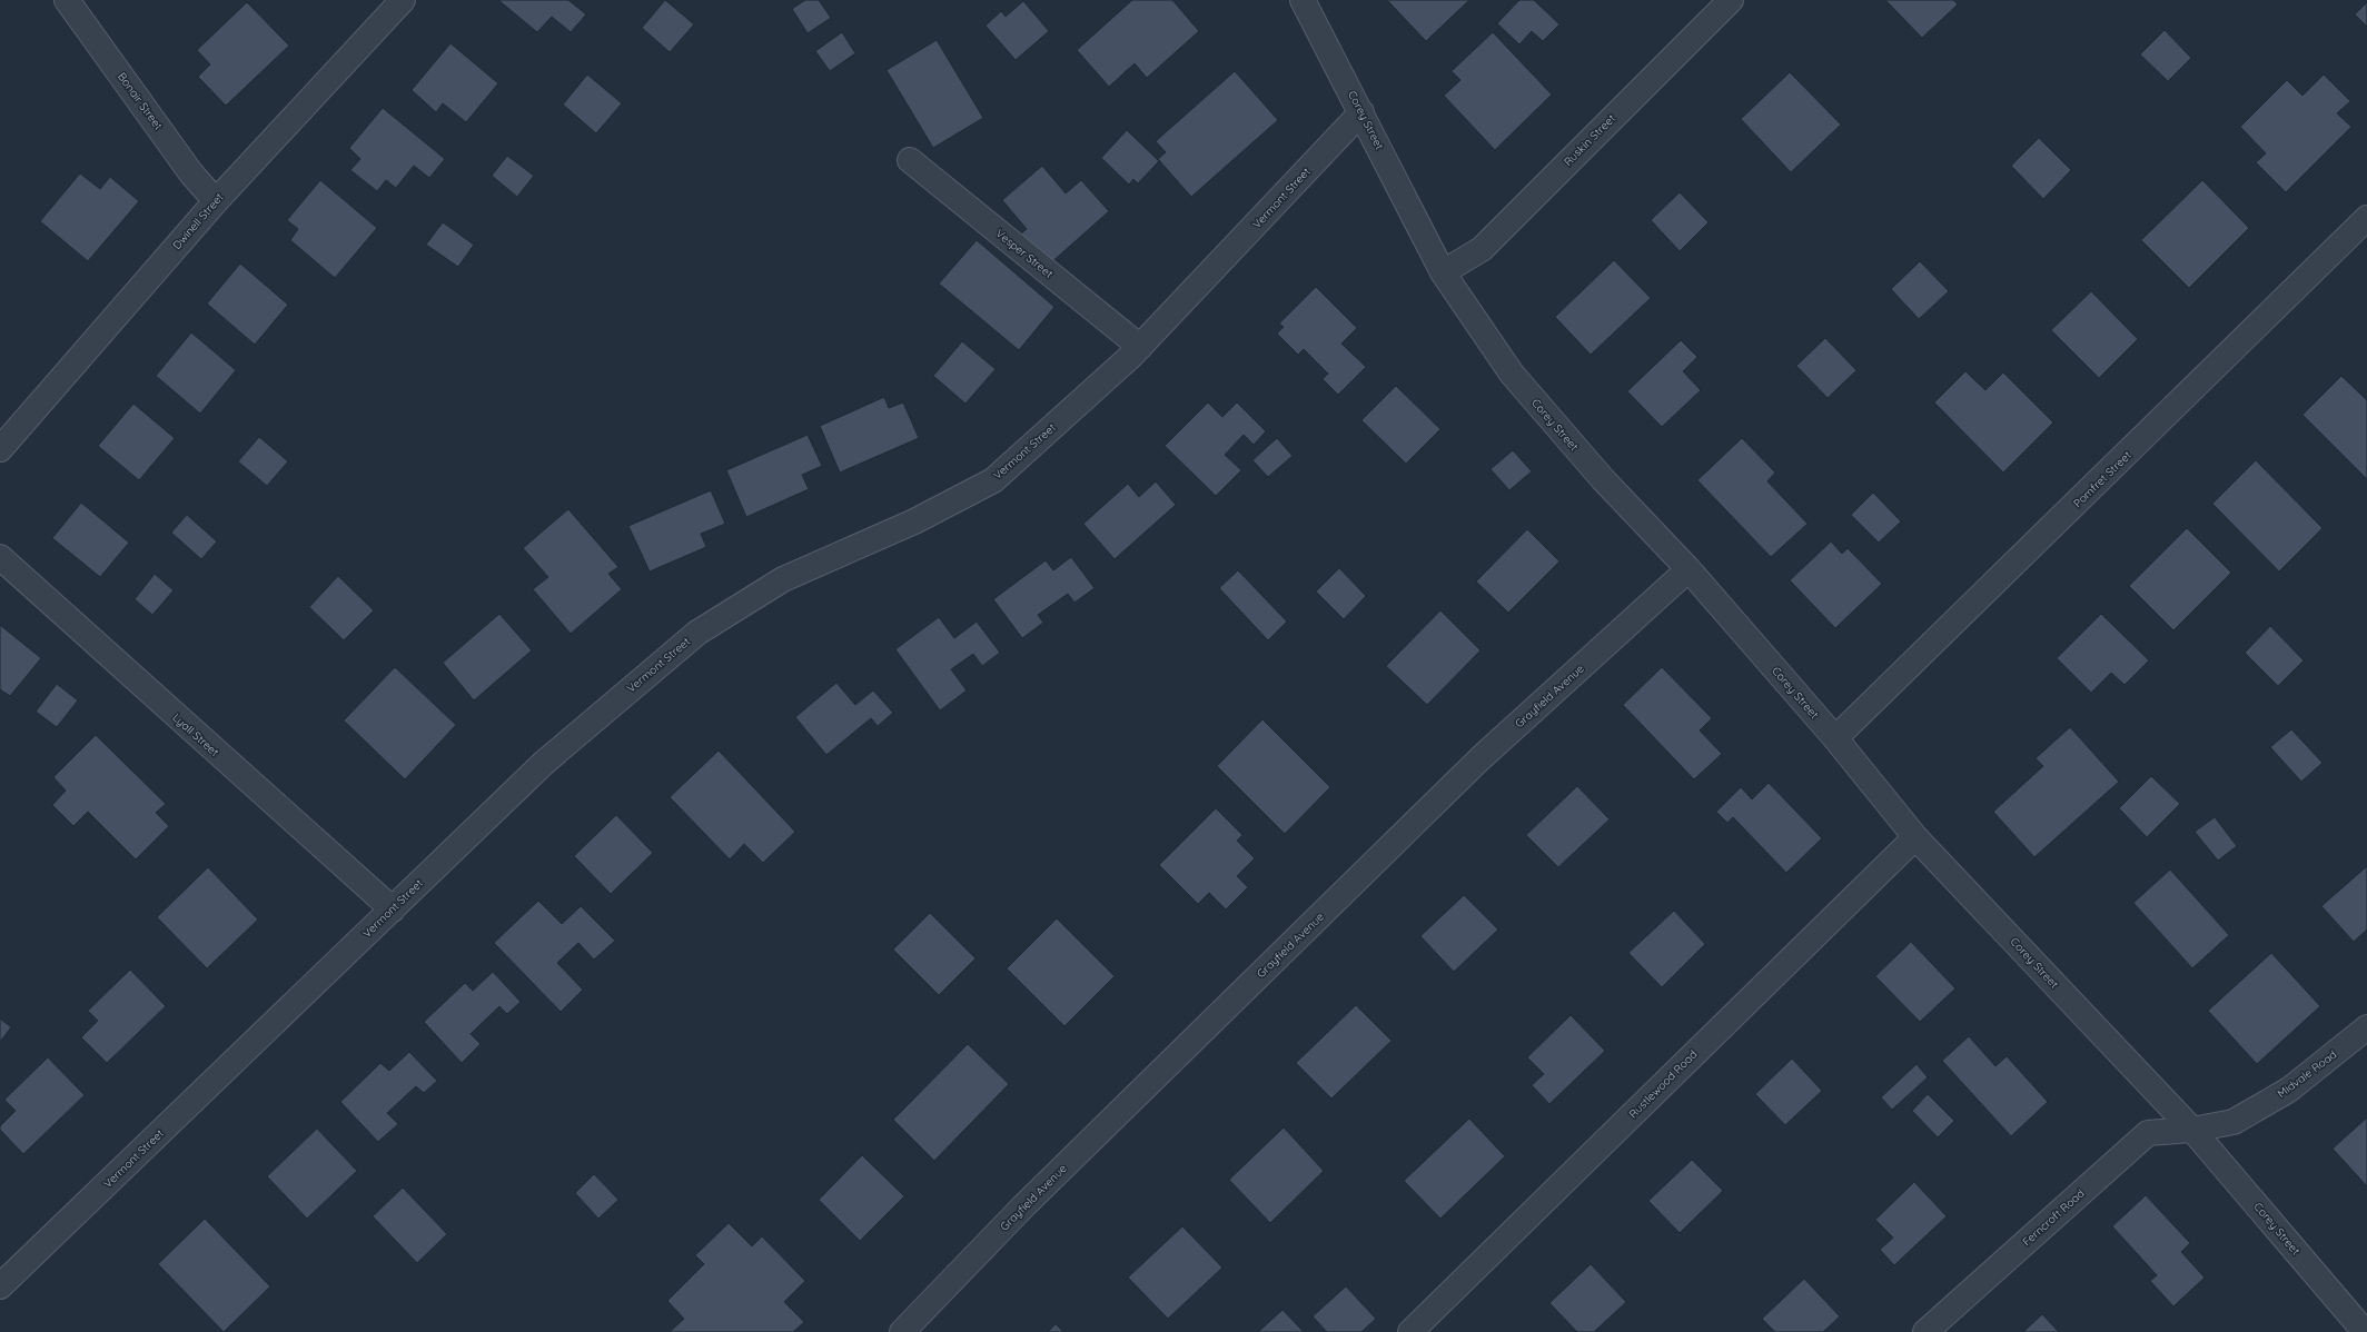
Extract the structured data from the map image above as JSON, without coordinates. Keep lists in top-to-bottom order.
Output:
{
  "streets": {
    "street": [
      "Bonair Street",
      "Corey Street",
      "Ruskin Street",
      "Vermont Street",
      "Dwinell Street",
      "Vesper Street",
      "Pomfret Street",
      "Grayfield Avenue",
      "Lyall Street",
      "Midvale Road",
      "Rustlewood Road",
      "Ferncroft Road"
    ]
  },
  "crossings": [
    ["Bonair Street", "Dwinell Street"],
    ["Corey Street", "Ruskin Street"],
    ["Corey Street", "Vermont Street"],
    ["Corey Street", "Pomfret Street"],
    ["Corey Street", "Grayfield Avenue"],
    ["Corey Street", "Midvale Road"],
    ["Corey Street", "Rustlewood Road"],
    ["Corey Street", "Ferncroft Road"],
    ["Vermont Street", "Vesper Street"],
    ["Vermont Street", "Lyall Street"],
    ["Midvale Road", "Ferncroft Road"]
  ]
}
